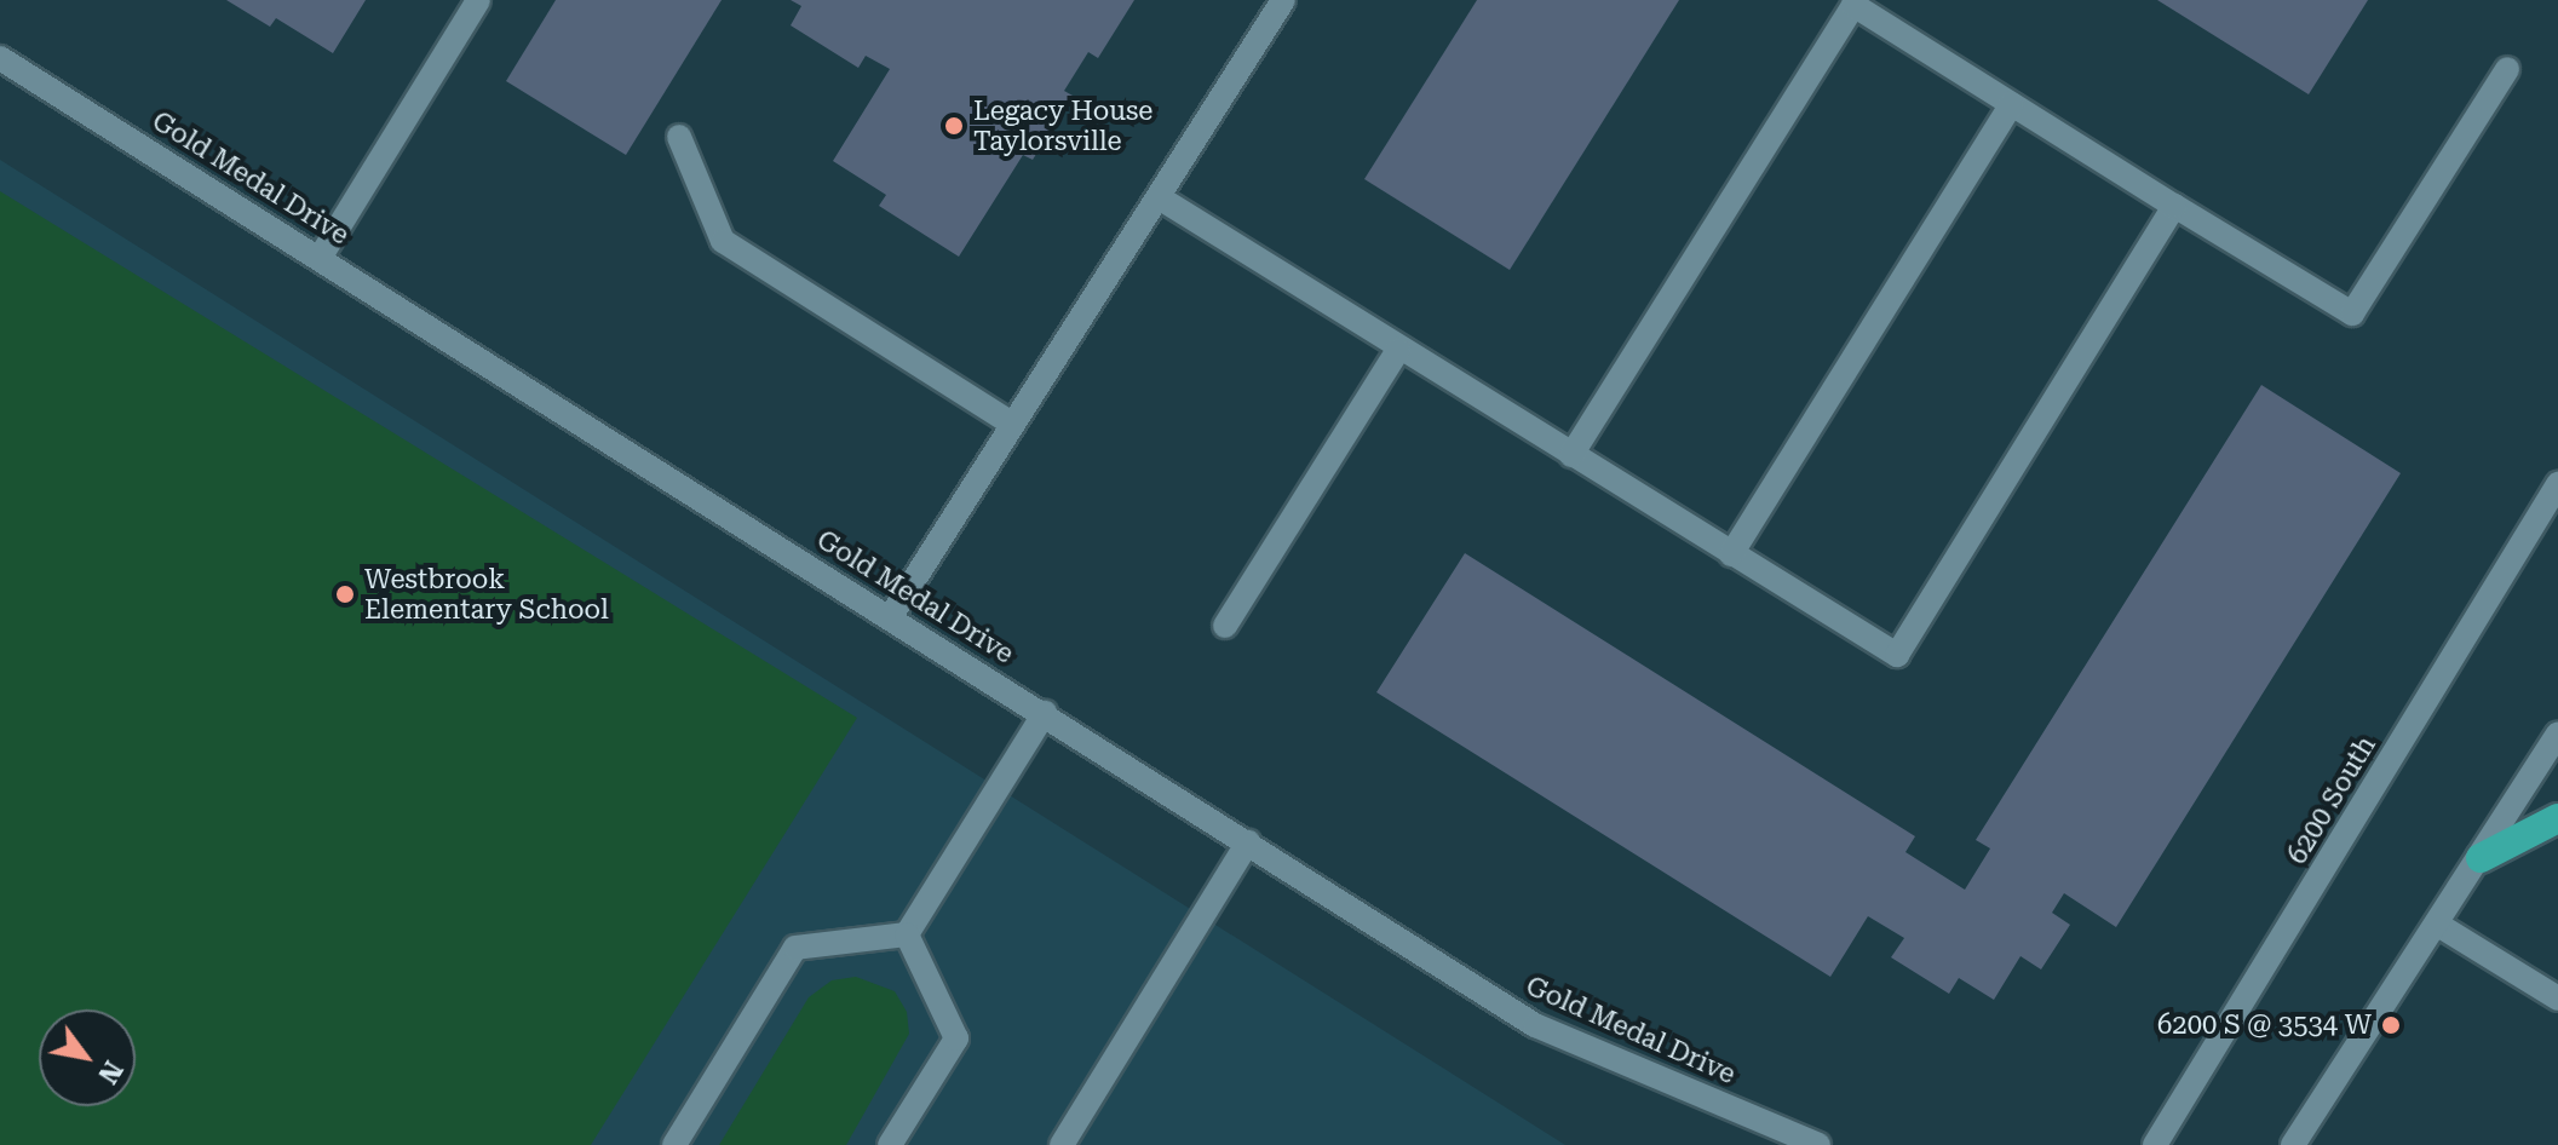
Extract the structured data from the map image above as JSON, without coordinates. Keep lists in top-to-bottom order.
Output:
{
  "streets": {
    "street": ["Gold Medal Drive", "6200 South"]
  },
  "places": ["Legacy House Taylorsville", "Westbrook Elementary School", "6200 S @ 3534 W"],
  "north": "bottom right"
}
